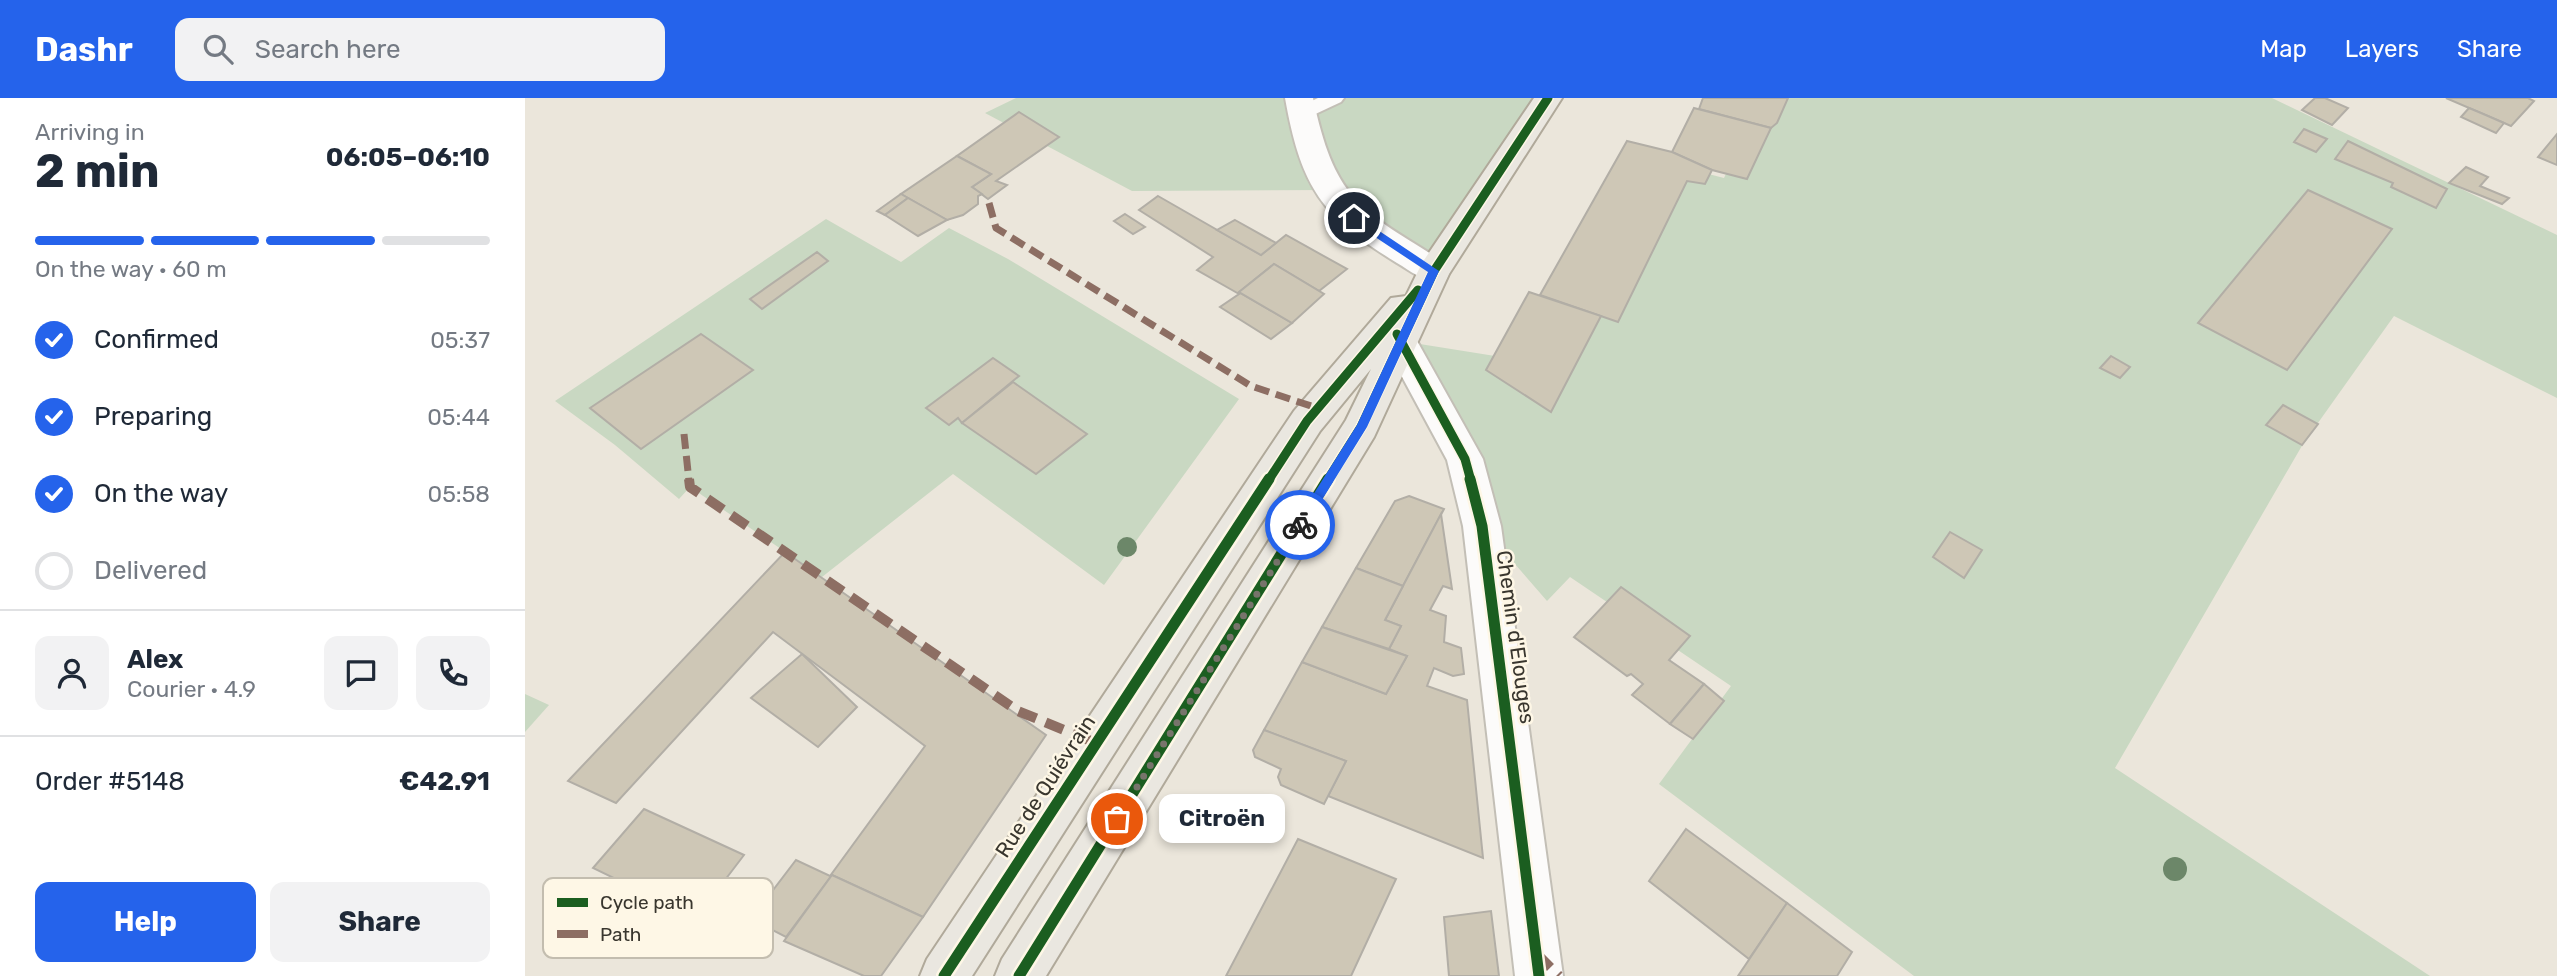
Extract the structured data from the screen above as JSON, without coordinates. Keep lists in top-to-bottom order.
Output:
{
  "streets": {
    "main road": ["Rue de Quiévrain"],
    "street": ["Chemin d'Elouges"]
  },
  "crossings": [
    ["Chemin d'Elouges", "Rue de Quiévrain"]
  ],
  "places": ["Citroën"],
  "legend": ["Cycle path", "Path"],
  "page": {
    "header": "Dashr",
    "search": "Search here",
    "nav": ["Map", "Layers", "Share"],
    "heading": ["2 min", "Arriving in", "06:05–06:10"],
    "panel": [
      "Alex",
      "Courier · 4.9",
      "Order #5148",
      "€42.91"
    ],
    "bar": "On the way · 60 m",
    "list": [
      ["Confirmed", "05:37"],
      ["Preparing", "05:44"],
      ["On the way", "05:58"],
      "Delivered"
    ],
    "bubble": "Citroën",
    "buttons": ["Help", "Share"]
  }
}
